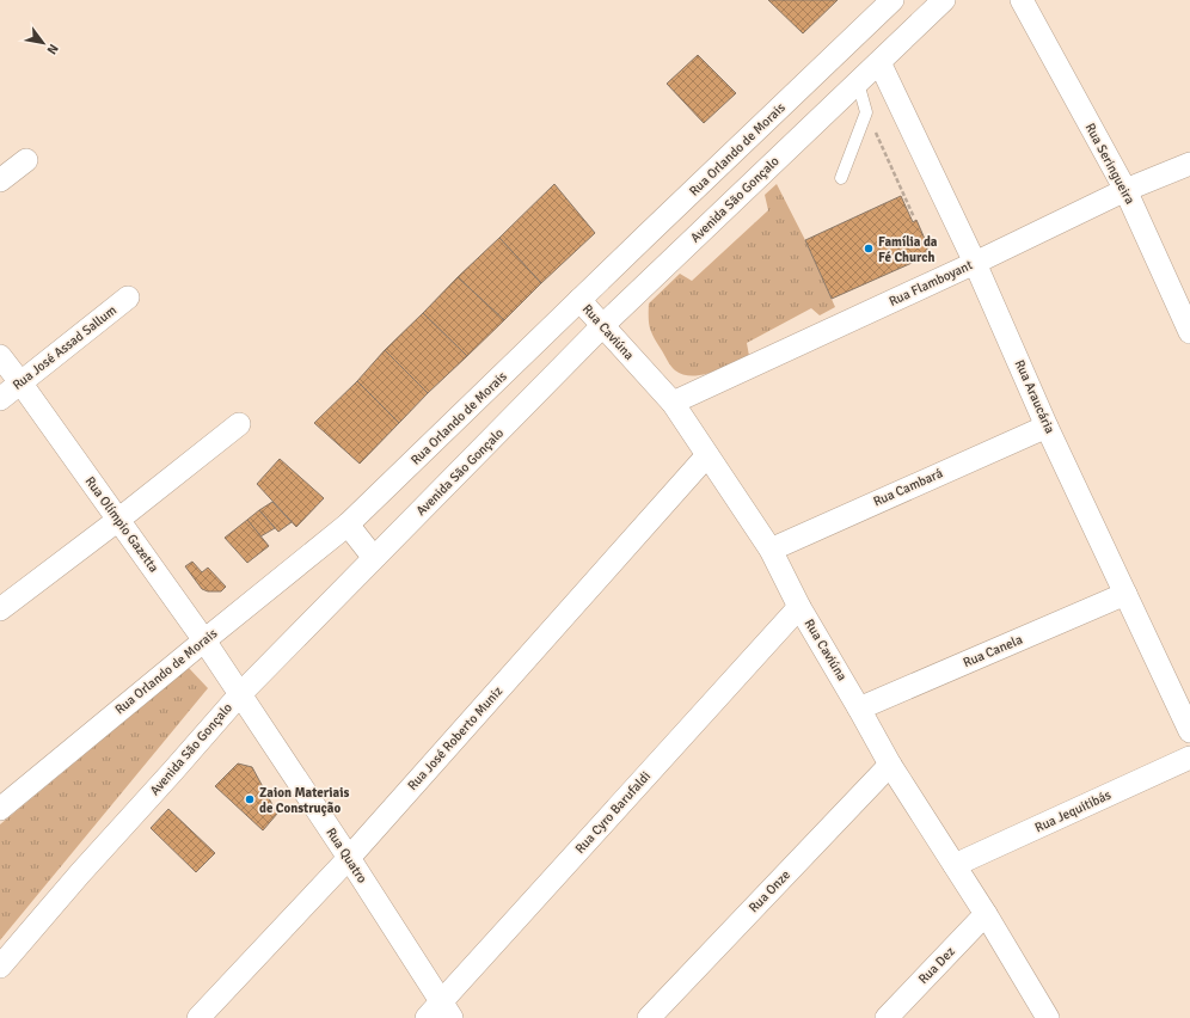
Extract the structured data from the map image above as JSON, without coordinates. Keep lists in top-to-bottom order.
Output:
{
  "streets": {
    "street": [
      "Rua Orlando de Morais",
      "Rua Seringueira",
      "Avenida São Gonçalo",
      "Rua Flamboyant",
      "Rua Caviúna",
      "Rua José Assad Sallum",
      "Rua Araucária",
      "Rua Cambará",
      "Rua Olímpio Gazetta",
      "Rua Canela",
      "Rua José Roberto Muniz",
      "Rua Jequitibás",
      "Rua Cyro Barufaldi",
      "Rua Quatro",
      "Rua Onze",
      "Rua Dez"
    ]
  },
  "crossings": [
    ["Rua Orlando de Morais", "Rua Caviúna"],
    ["Rua Orlando de Morais", "Rua Olímpio Gazetta"],
    ["Rua Seringueira", "Rua Flamboyant"],
    ["Avenida São Gonçalo", "Rua Caviúna"],
    ["Avenida São Gonçalo", "Rua Araucária"],
    ["Avenida São Gonçalo", "Rua Olímpio Gazetta"],
    ["Avenida São Gonçalo", "Rua Quatro"],
    ["Rua Flamboyant", "Rua Caviúna"],
    ["Rua Flamboyant", "Rua Araucária"],
    ["Rua Caviúna", "Rua Cambará"],
    ["Rua Caviúna", "Rua Canela"],
    ["Rua Caviúna", "Rua José Roberto Muniz"],
    ["Rua Caviúna", "Rua Jequitibás"],
    ["Rua Caviúna", "Rua Cyro Barufaldi"],
    ["Rua Caviúna", "Rua Onze"],
    ["Rua Caviúna", "Rua Dez"],
    ["Rua José Assad Sallum", "Rua Olímpio Gazetta"],
    ["Rua Araucária", "Rua Cambará"],
    ["Rua Araucária", "Rua Canela"],
    ["Rua Olímpio Gazetta", "Rua Quatro"],
    ["Rua José Roberto Muniz", "Rua Quatro"],
    ["Rua Cyro Barufaldi", "Rua Quatro"]
  ],
  "places": ["Família da Fé Church", "Zaion Materiais de Construção"],
  "north": "bottom right"
}
